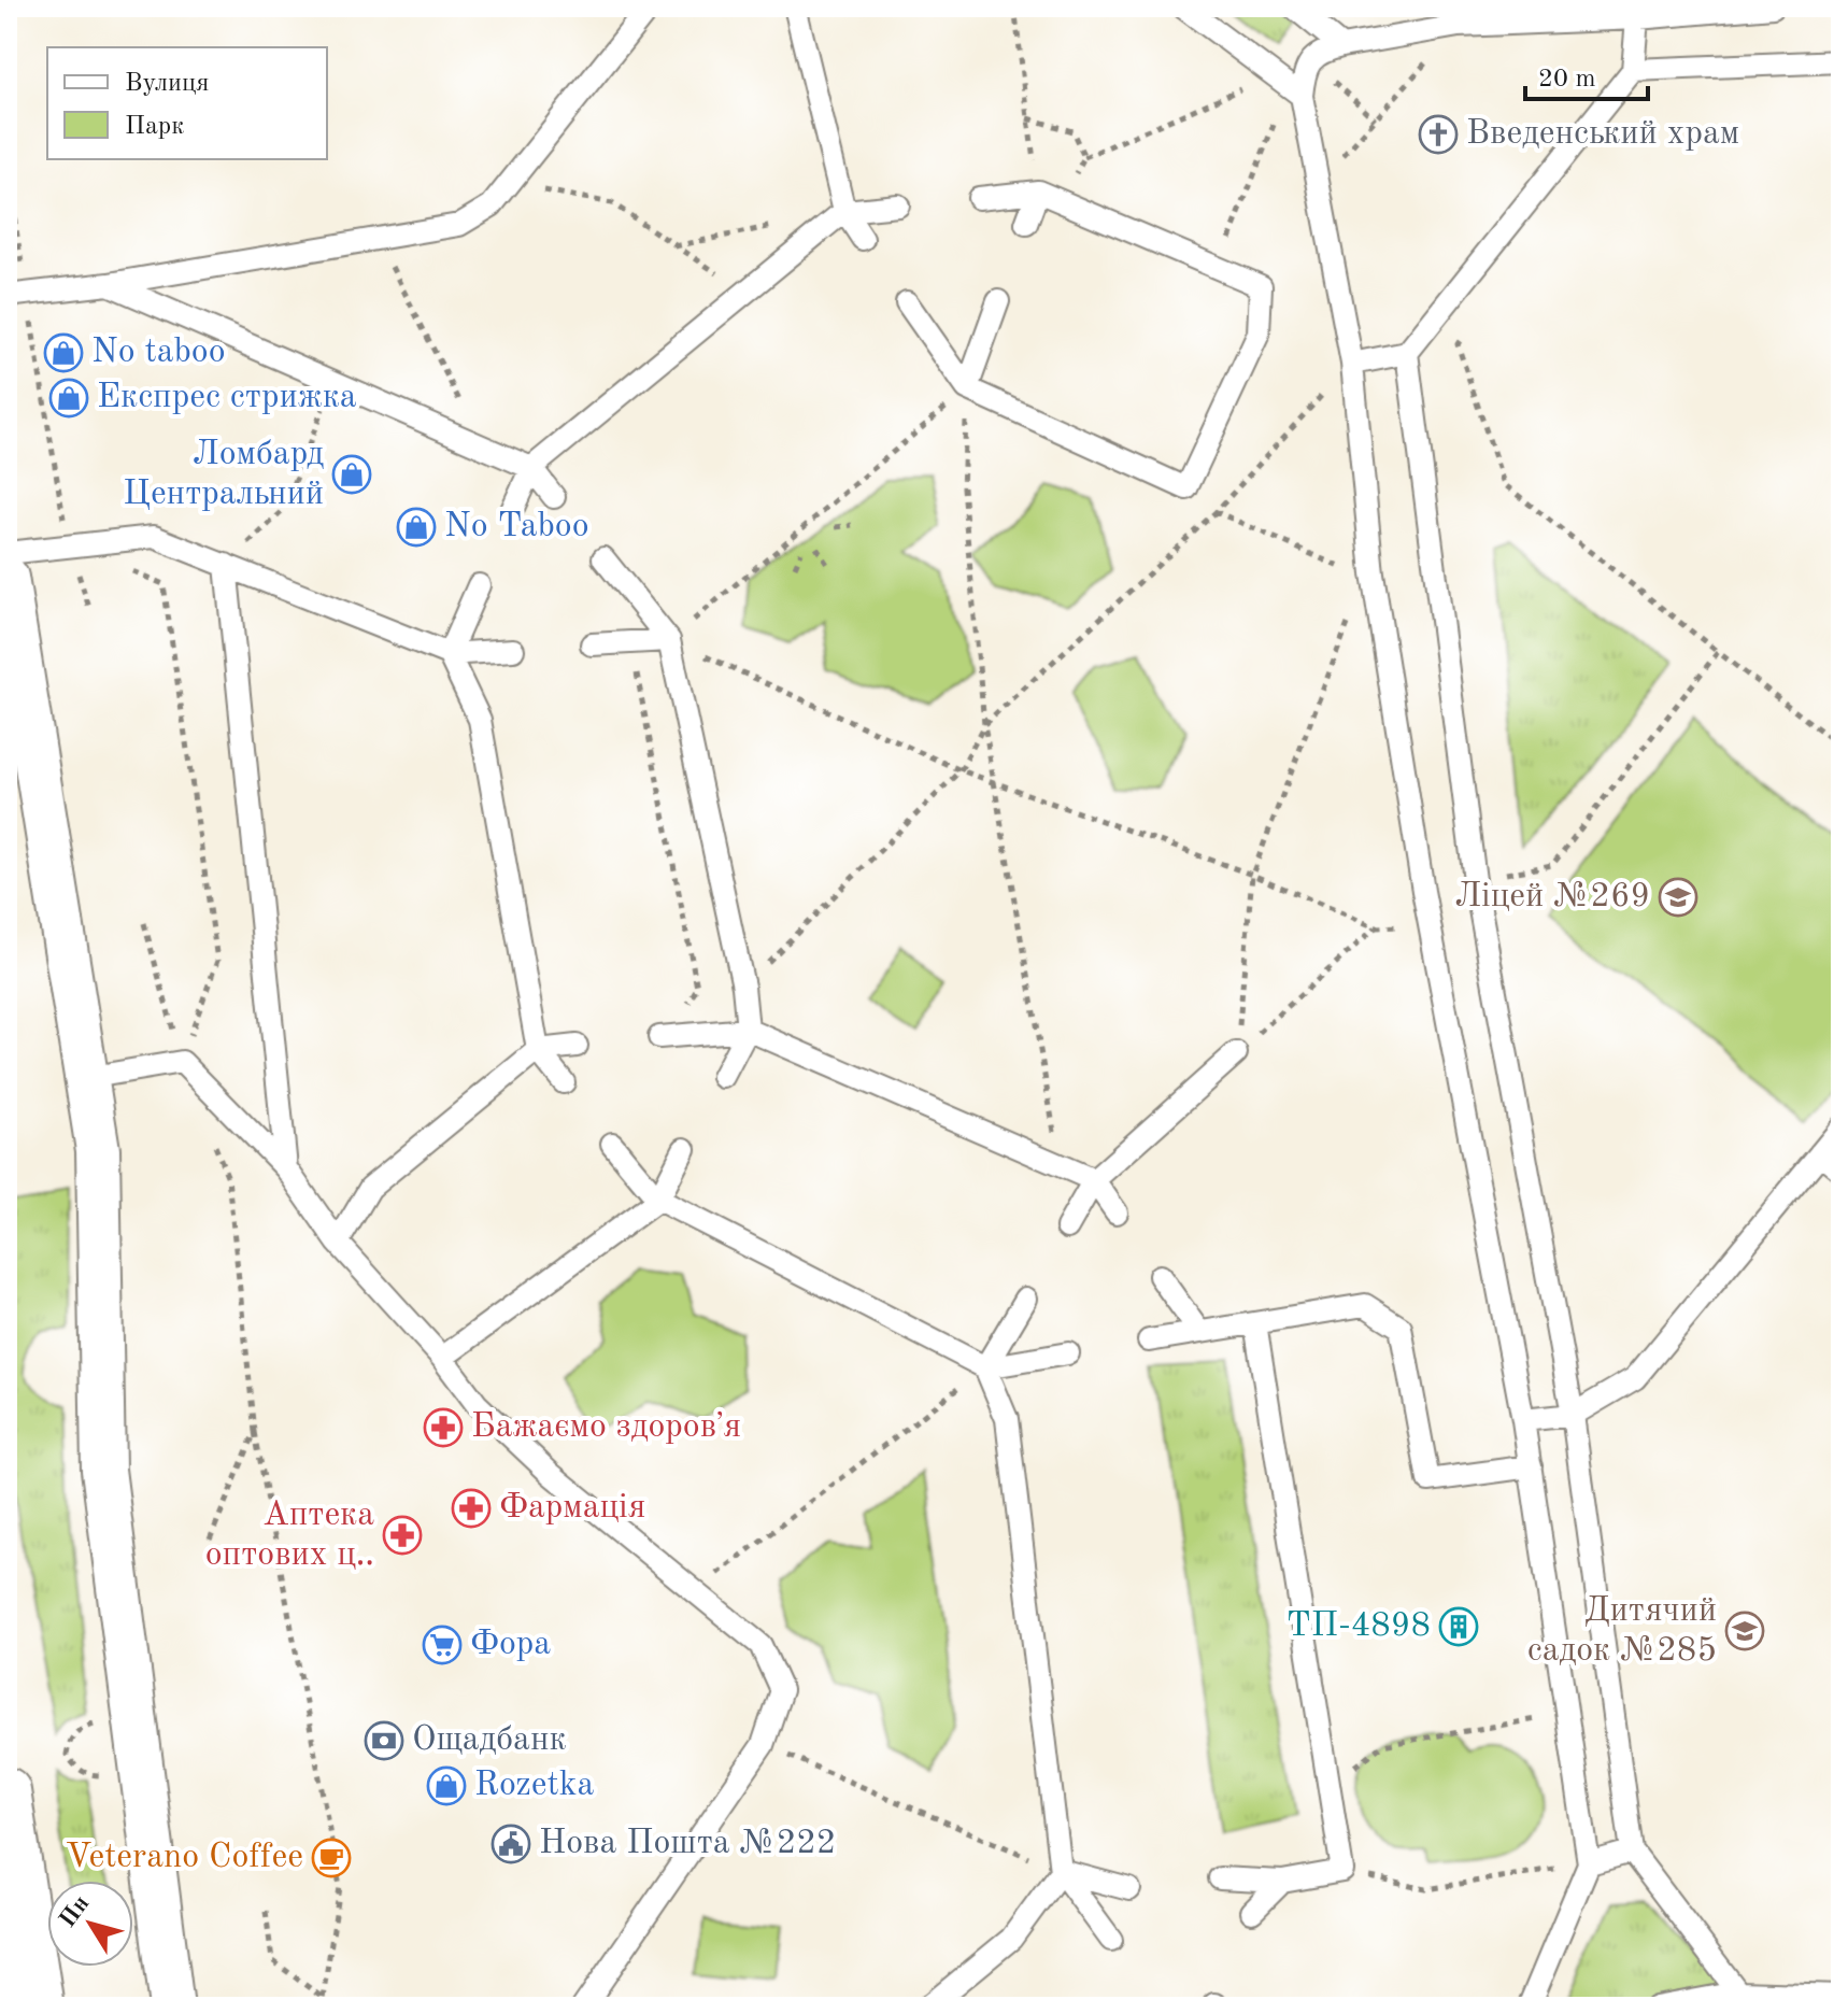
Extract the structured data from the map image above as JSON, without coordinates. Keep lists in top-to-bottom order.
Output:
{
  "places": {
    "church": ["Введенський храм"],
    "shop": [
      "No taboo",
      "Експрес стрижка",
      "Ломбард Центральний",
      "No Taboo",
      "Rozetka"
    ],
    "school or university": ["Ліцей №269", "Дитячий садок №285"],
    "pharmacy": ["Бажаємо здоровʼя", "Фармація", "Аптека оптових ц‥"],
    "building": ["ТП-4898"],
    "supermarket": ["Фора"],
    "bank": ["Ощадбанк"],
    "public building": ["Нова Пошта №222"],
    "cafe": ["Veterano Coffee"]
  },
  "legend": ["Вулиця", "Парк"],
  "scale_bar": "20 m",
  "north": "top left"
}
